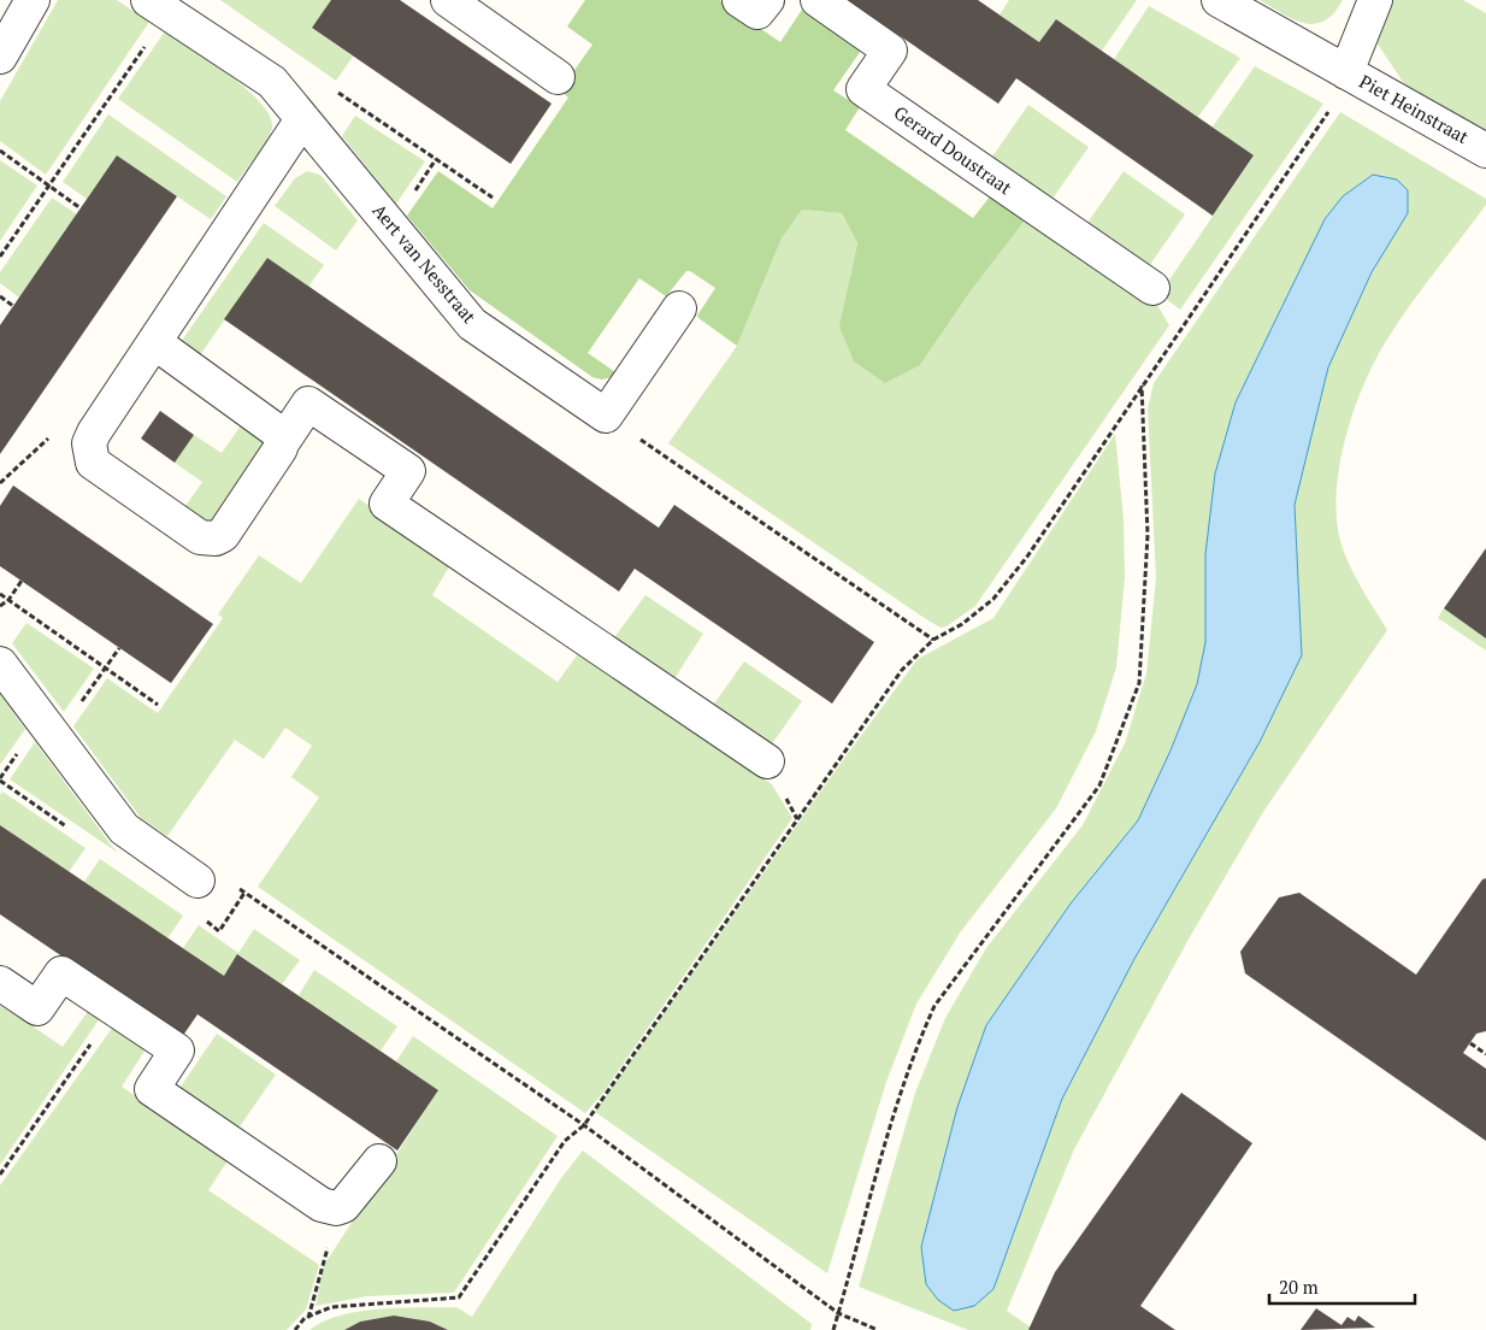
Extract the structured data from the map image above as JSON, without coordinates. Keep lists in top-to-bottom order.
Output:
{
  "streets": {
    "street": ["Piet Heinstraat", "Gerard Doustraat", "Aert van Nesstraat"]
  },
  "scale_bar": "20 m"
}
